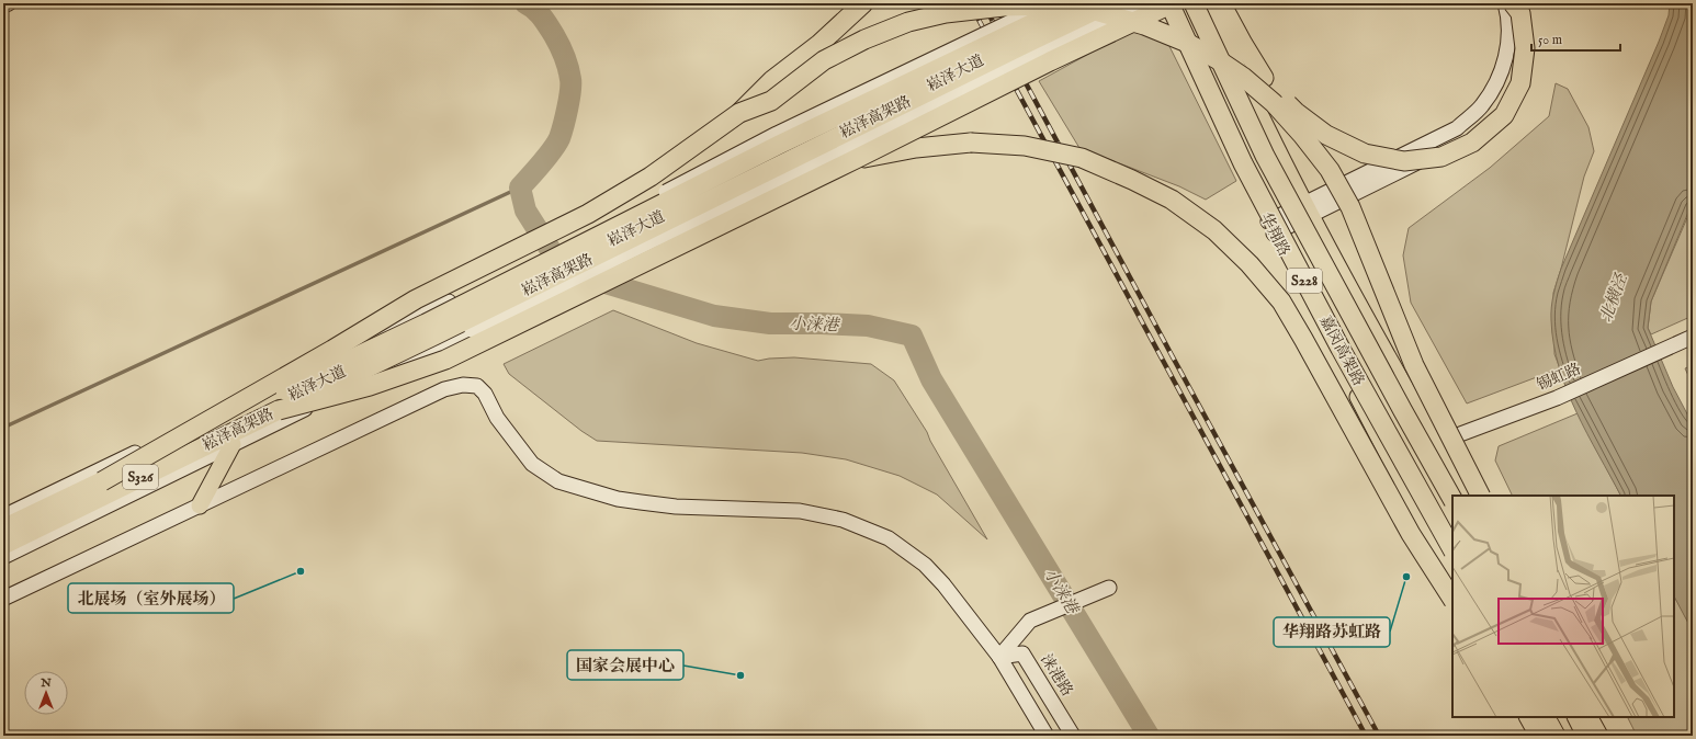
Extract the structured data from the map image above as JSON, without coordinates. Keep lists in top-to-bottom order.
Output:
{
  "streets": {
    "highway": [
      "崧泽高架路",
      "S228",
      "嘉闵高架路",
      "S326"
    ],
    "main road": [
      "崧泽大道",
      "华翔路",
      "锡虹路",
      "涞港路"
    ]
  },
  "water": ["北横泾", "小涞港"],
  "places": ["北展场（室外展场）", "华翔路苏虹路", "国家会展中心"],
  "scale_bar": "50 m",
  "north": "top"
}
